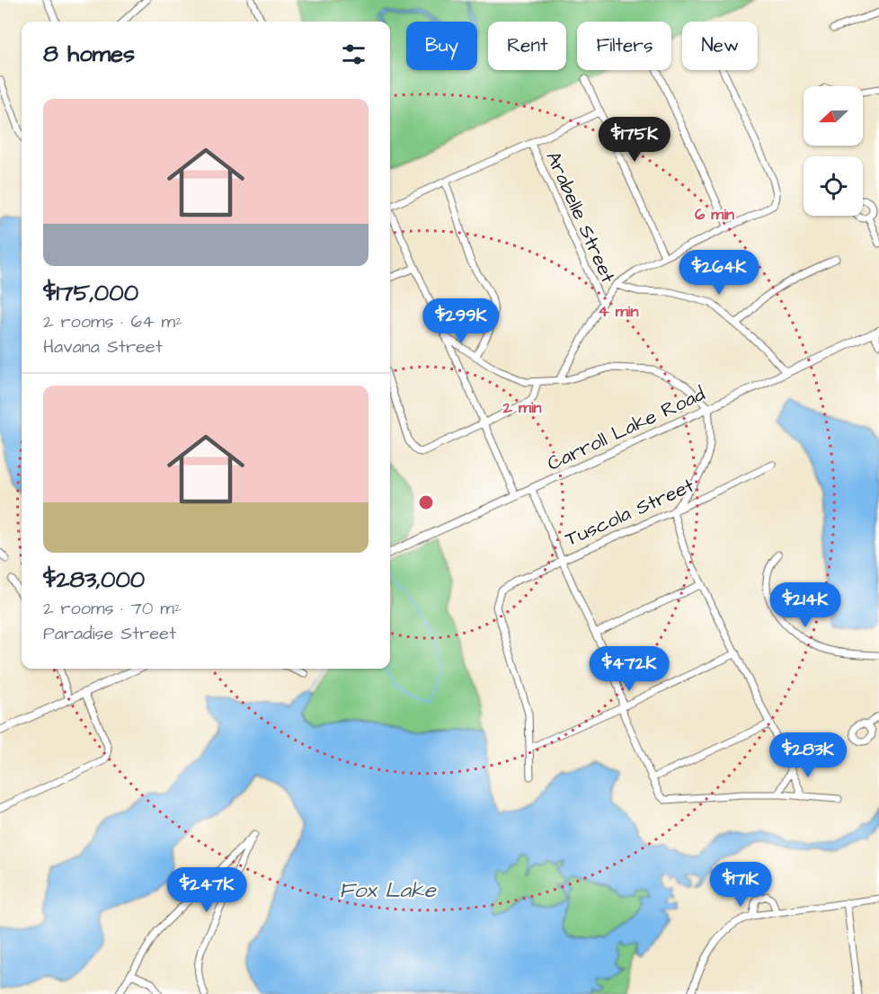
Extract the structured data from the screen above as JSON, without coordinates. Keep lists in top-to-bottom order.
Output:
{
  "streets": {
    "street": ["Arabelle Street", "Carroll Lake Road", "Tuscola Street"]
  },
  "water": ["Fox Lake"],
  "north": "left",
  "page": {
    "chip": [
      "Buy",
      "Rent",
      "Filters",
      "New"
    ],
    "heading": "8 homes",
    "list": [
      {
        "name": "$175,000",
        "note": "2 rooms · 64 m² · Havana Street"
      },
      {
        "name": "$283,000",
        "note": "2 rooms · 70 m² · Paradise Street"
      }
    ],
    "price": [
      "$175K",
      "$264K",
      "$299K",
      "$214K",
      "$472K",
      "$283K",
      "$171K",
      "$247K"
    ]
  },
  "rings": ["6 min", "4 min", "2 min"]
}
